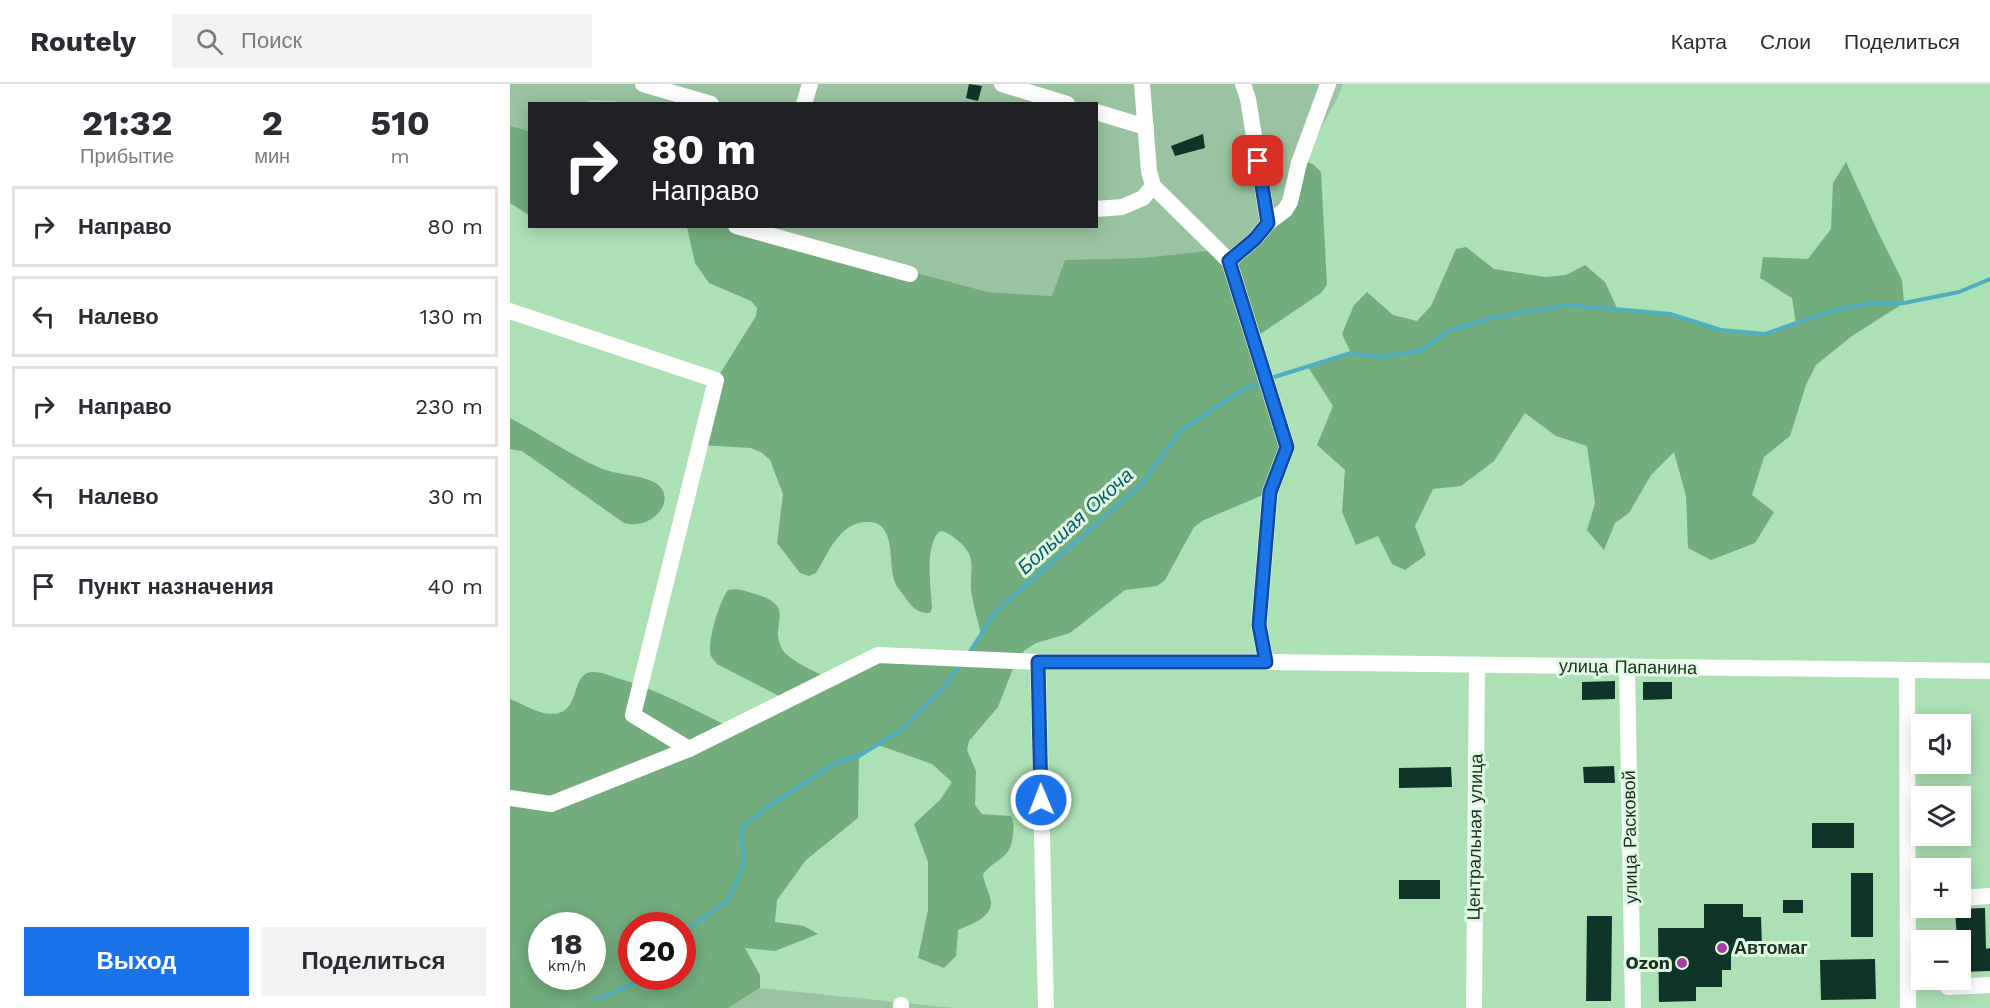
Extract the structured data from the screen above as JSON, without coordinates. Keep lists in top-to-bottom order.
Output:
{
  "streets": {
    "street": ["улица Папанина", "Центральная улица", "улица Расковой"]
  },
  "crossings": [
    ["улица Папанина", "Центральная улица"],
    ["улица Папанина", "улица Расковой"]
  ],
  "water": ["Большая Окоча"],
  "places": ["Автомаг", "Ozon"],
  "page": {
    "header": "Routely",
    "search": "Поиск",
    "nav": ["Карта", "Слои", "Поделиться"],
    "eta": [
      "21:32",
      "Прибытие",
      "2",
      "мин",
      "510",
      "m"
    ],
    "turn": ["80 m", "Направо"],
    "list": [
      {
        "name": "Направо",
        "value": "80 m"
      },
      {
        "name": "Налево",
        "value": "130 m"
      },
      {
        "name": "Направо",
        "value": "230 m"
      },
      {
        "name": "Налево",
        "value": "30 m"
      },
      {
        "name": "Пункт назначения",
        "value": "40 m"
      }
    ],
    "map_buttons": ["+", "−"],
    "speed": "18 km/h",
    "limit": "20",
    "buttons": ["Выход", "Поделиться"]
  }
}
